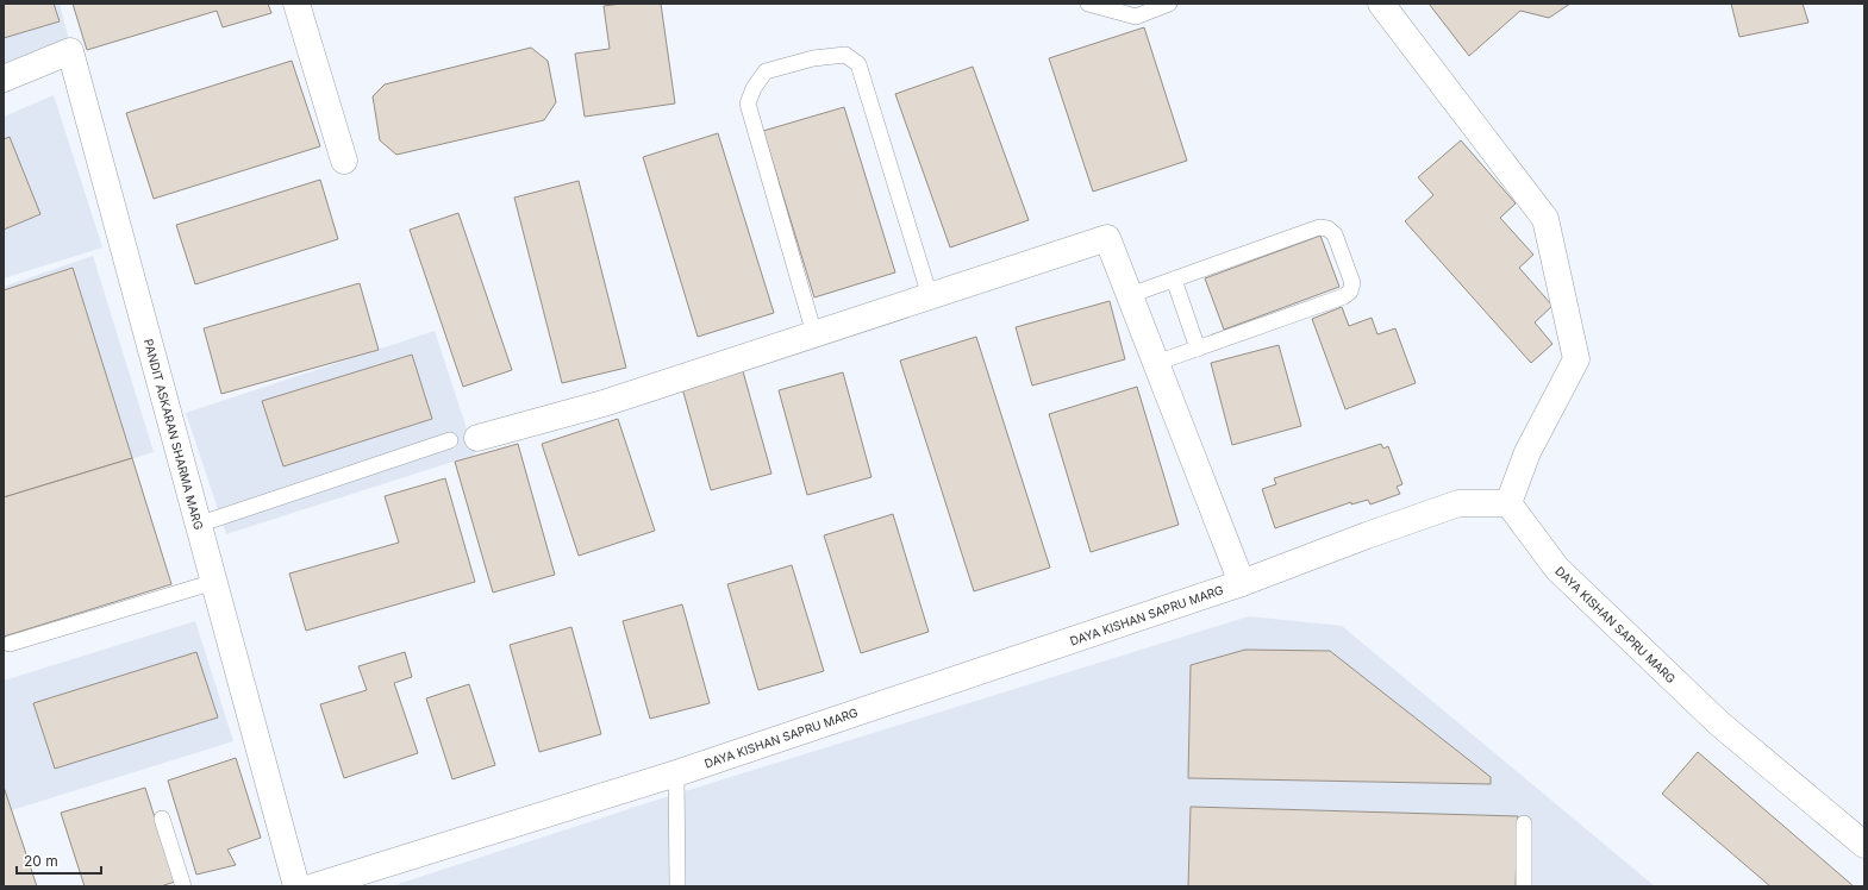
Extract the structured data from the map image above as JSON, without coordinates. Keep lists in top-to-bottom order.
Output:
{
  "streets": {
    "street": ["PANDIT ASKARAN SHARMA MARG", "DAYA KISHAN SAPRU MARG"]
  },
  "scale_bar": "20 m"
}
